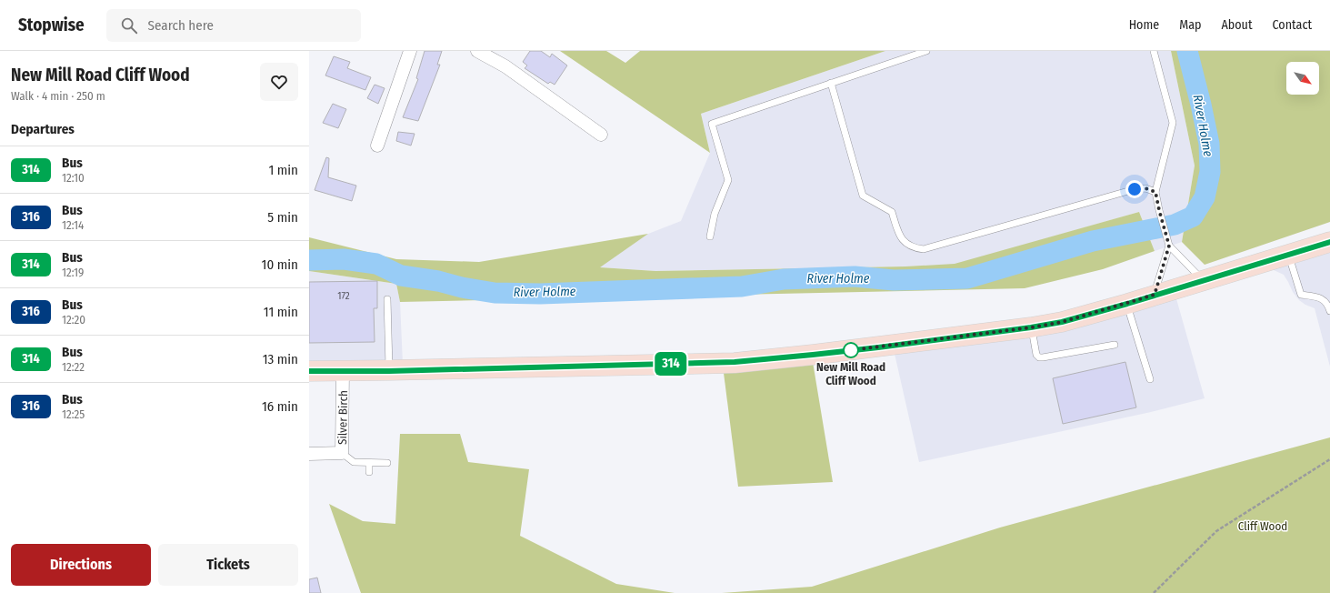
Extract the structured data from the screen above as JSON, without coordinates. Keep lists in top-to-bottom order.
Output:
{
  "streets": {
    "street": ["Silver Birch"]
  },
  "water": ["River Holme"],
  "parks": ["Cliff Wood"],
  "places": ["New Mill Road Cliff Wood"],
  "lines": ["bus line 314"],
  "house_numbers": ["172"],
  "north": "bottom right",
  "page": {
    "header": "Stopwise",
    "search": "Search here",
    "nav": [
      "Home",
      "Map",
      "About",
      "Contact"
    ],
    "heading": [
      ["New Mill Road Cliff Wood", "Walk · 4 min · 250 m"],
      "Departures"
    ],
    "on_map": "314",
    "list": [
      {
        "mark": "314",
        "name": "Bus",
        "note": "12:10",
        "value": "1 min"
      },
      {
        "mark": "316",
        "name": "Bus",
        "note": "12:14",
        "value": "5 min"
      },
      {
        "mark": "314",
        "name": "Bus",
        "note": "12:19",
        "value": "10 min"
      },
      {
        "mark": "316",
        "name": "Bus",
        "note": "12:20",
        "value": "11 min"
      },
      {
        "mark": "314",
        "name": "Bus",
        "note": "12:22",
        "value": "13 min"
      },
      {
        "mark": "316",
        "name": "Bus",
        "note": "12:25",
        "value": "16 min"
      }
    ],
    "buttons": ["Directions", "Tickets"]
  }
}
